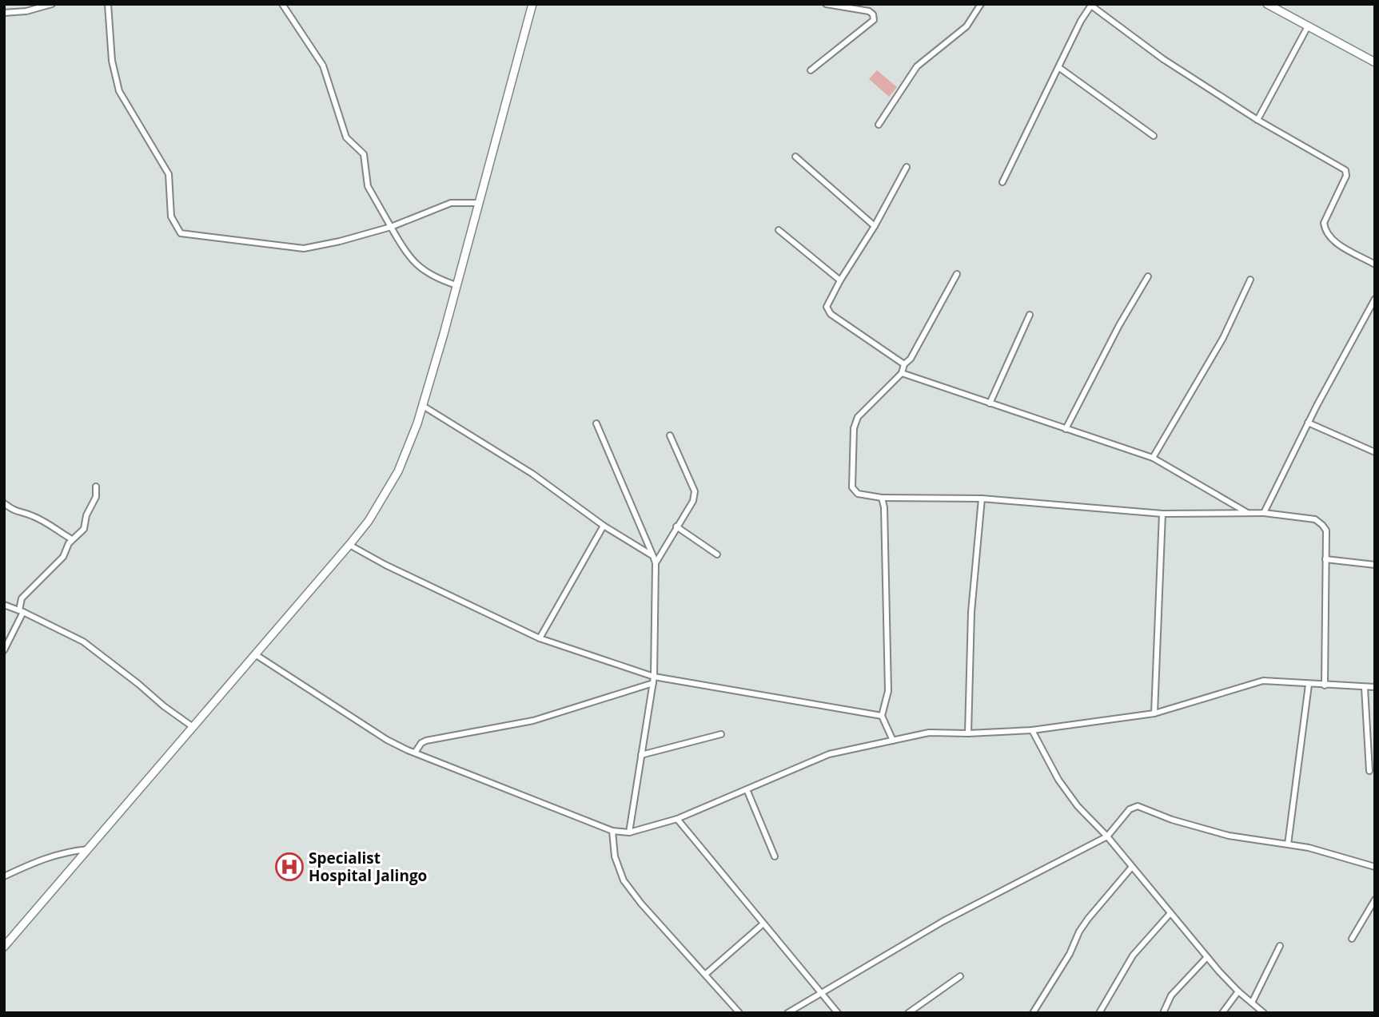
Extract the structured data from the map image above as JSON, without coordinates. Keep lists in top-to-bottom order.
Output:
{
  "places": {
    "hospital": ["Specialist Hospital Jalingo"]
  }
}
